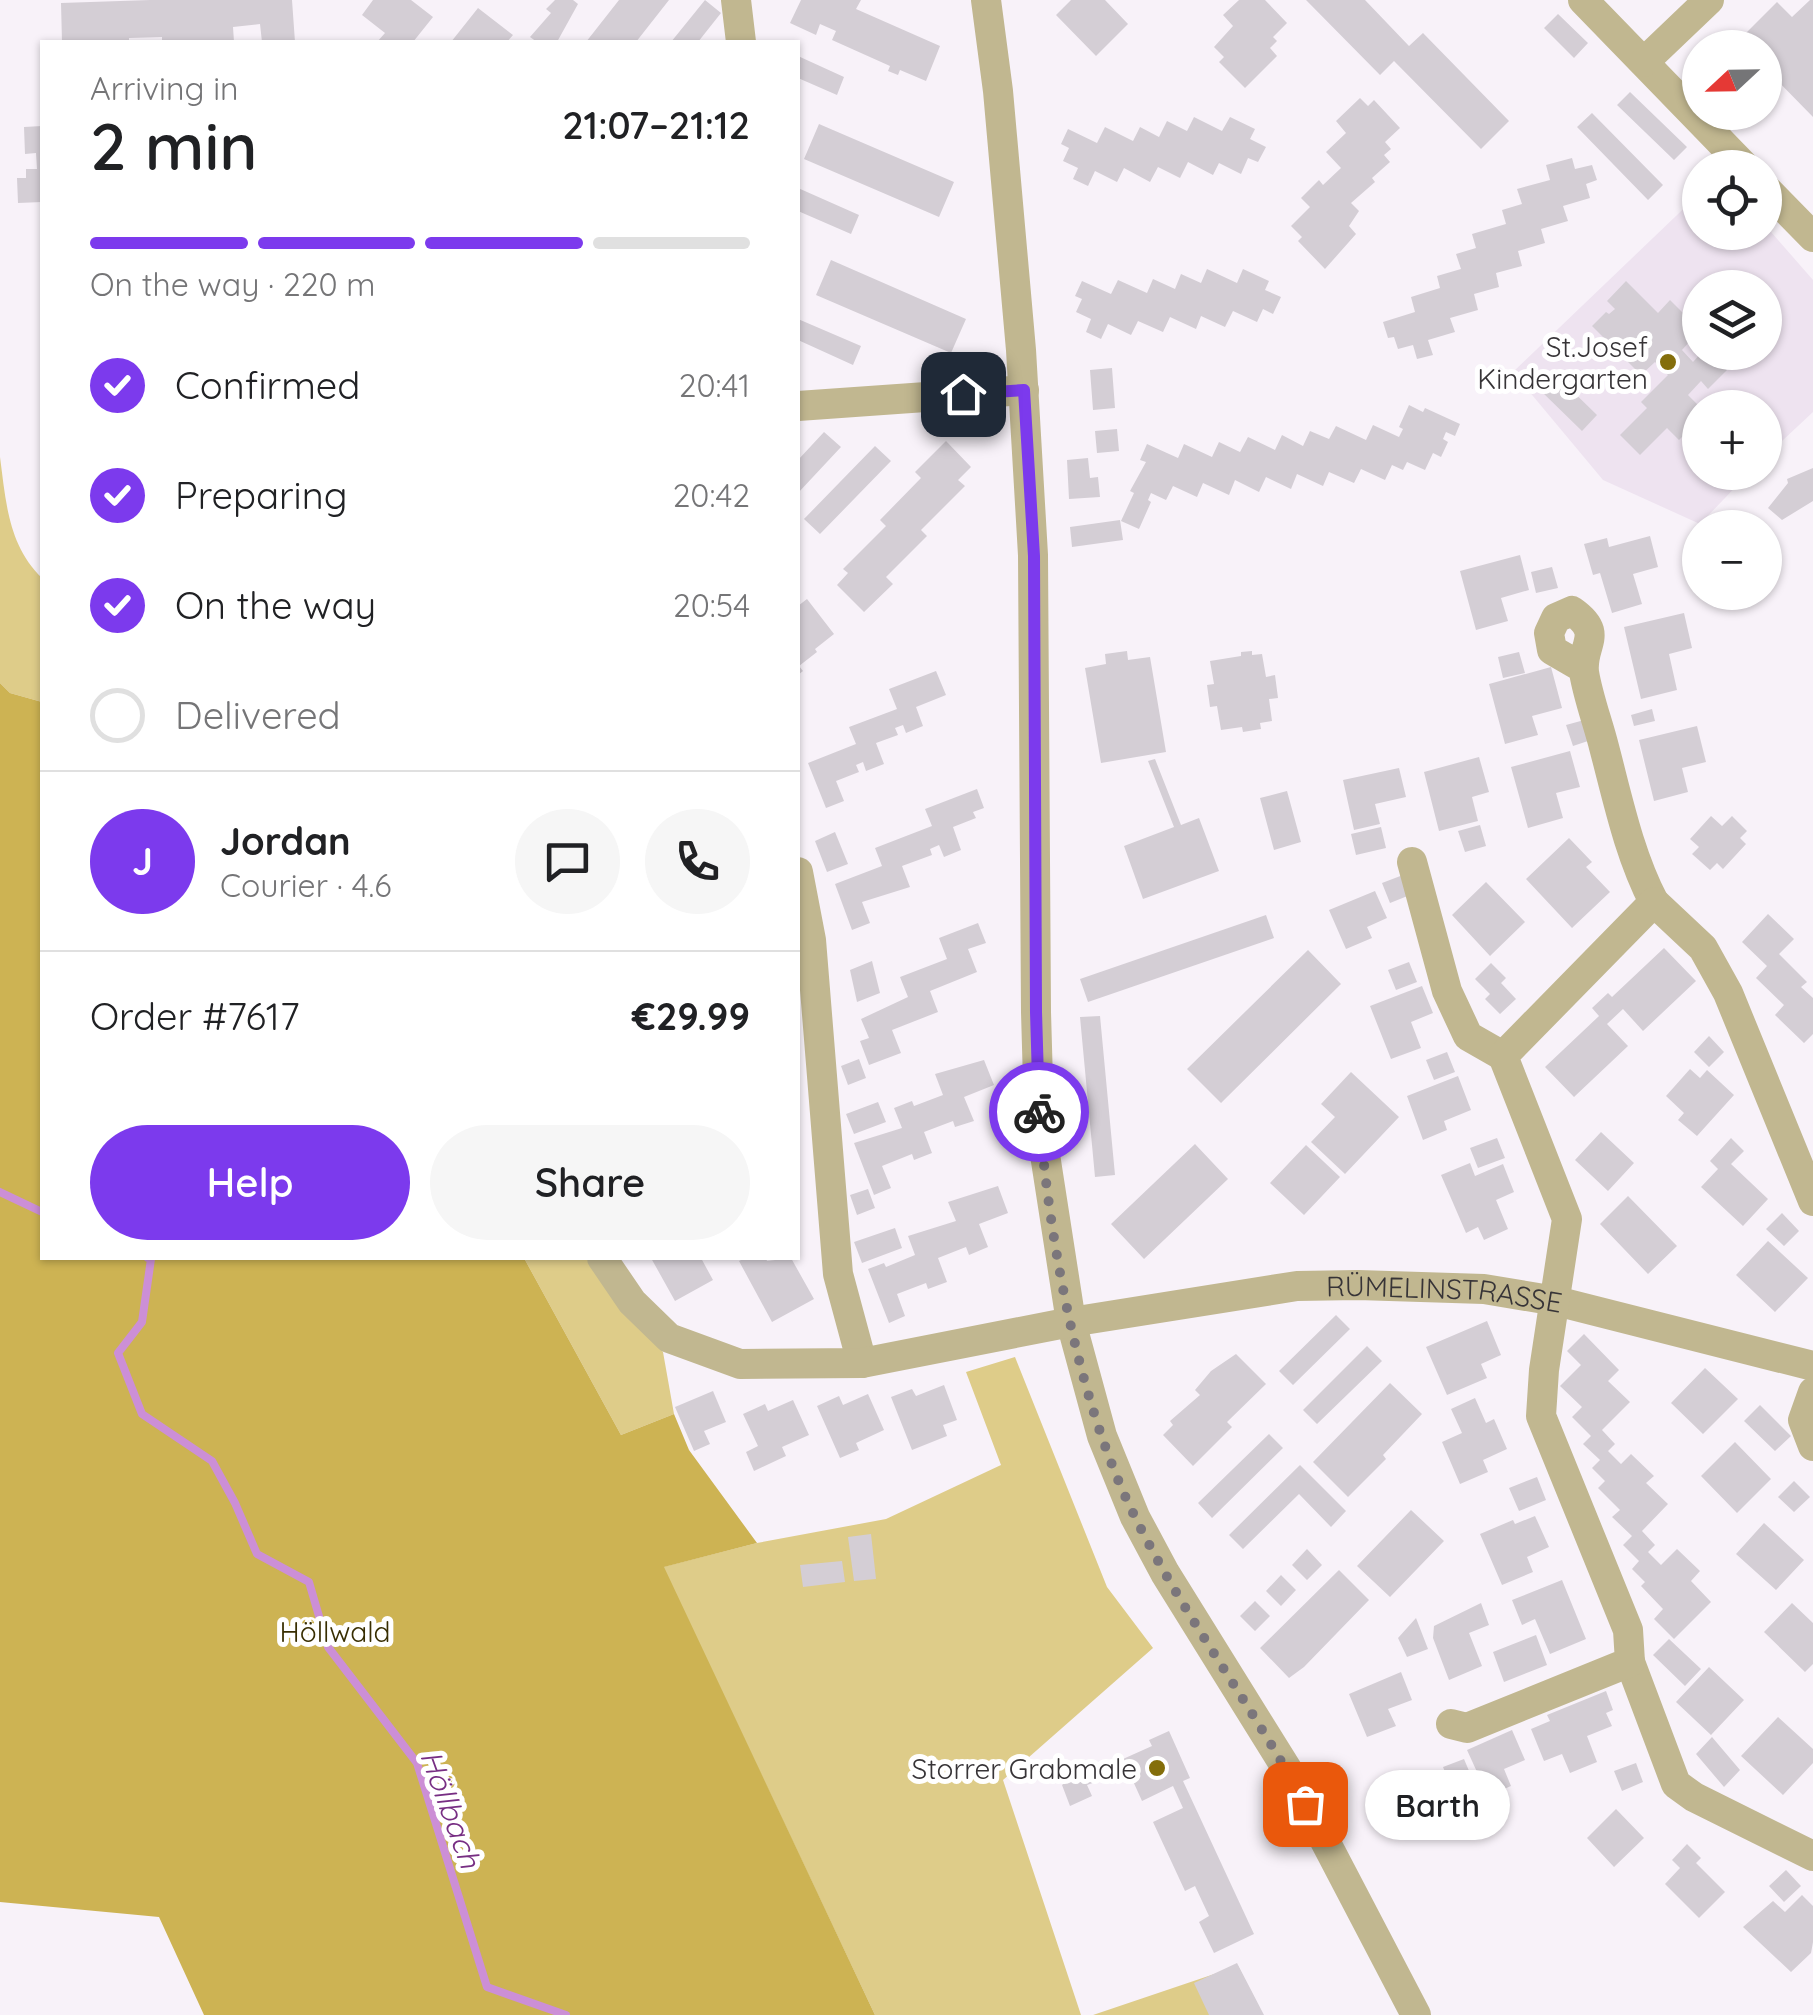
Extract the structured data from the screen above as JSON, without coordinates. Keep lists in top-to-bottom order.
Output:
{
  "streets": {
    "street": ["RÜMELINSTRASSE"]
  },
  "water": ["Höllbach"],
  "parks": ["Höllwald"],
  "places": ["St.Josef Kindergarten", "Storrer Grabmale", "Barth"],
  "north": "left",
  "page": {
    "map_buttons": ["+", "−"],
    "heading": ["2 min", "Arriving in", "21:07–21:12"],
    "panel": [
      "Jordan",
      "Courier · 4.6",
      "Order #7617",
      "€29.99"
    ],
    "bar": "On the way · 220 m",
    "list": [
      ["Confirmed", "20:41"],
      ["Preparing", "20:42"],
      ["On the way", "20:54"],
      "Delivered"
    ],
    "round": "J",
    "buttons": ["Help", "Share"],
    "bubble": "Barth"
  }
}
